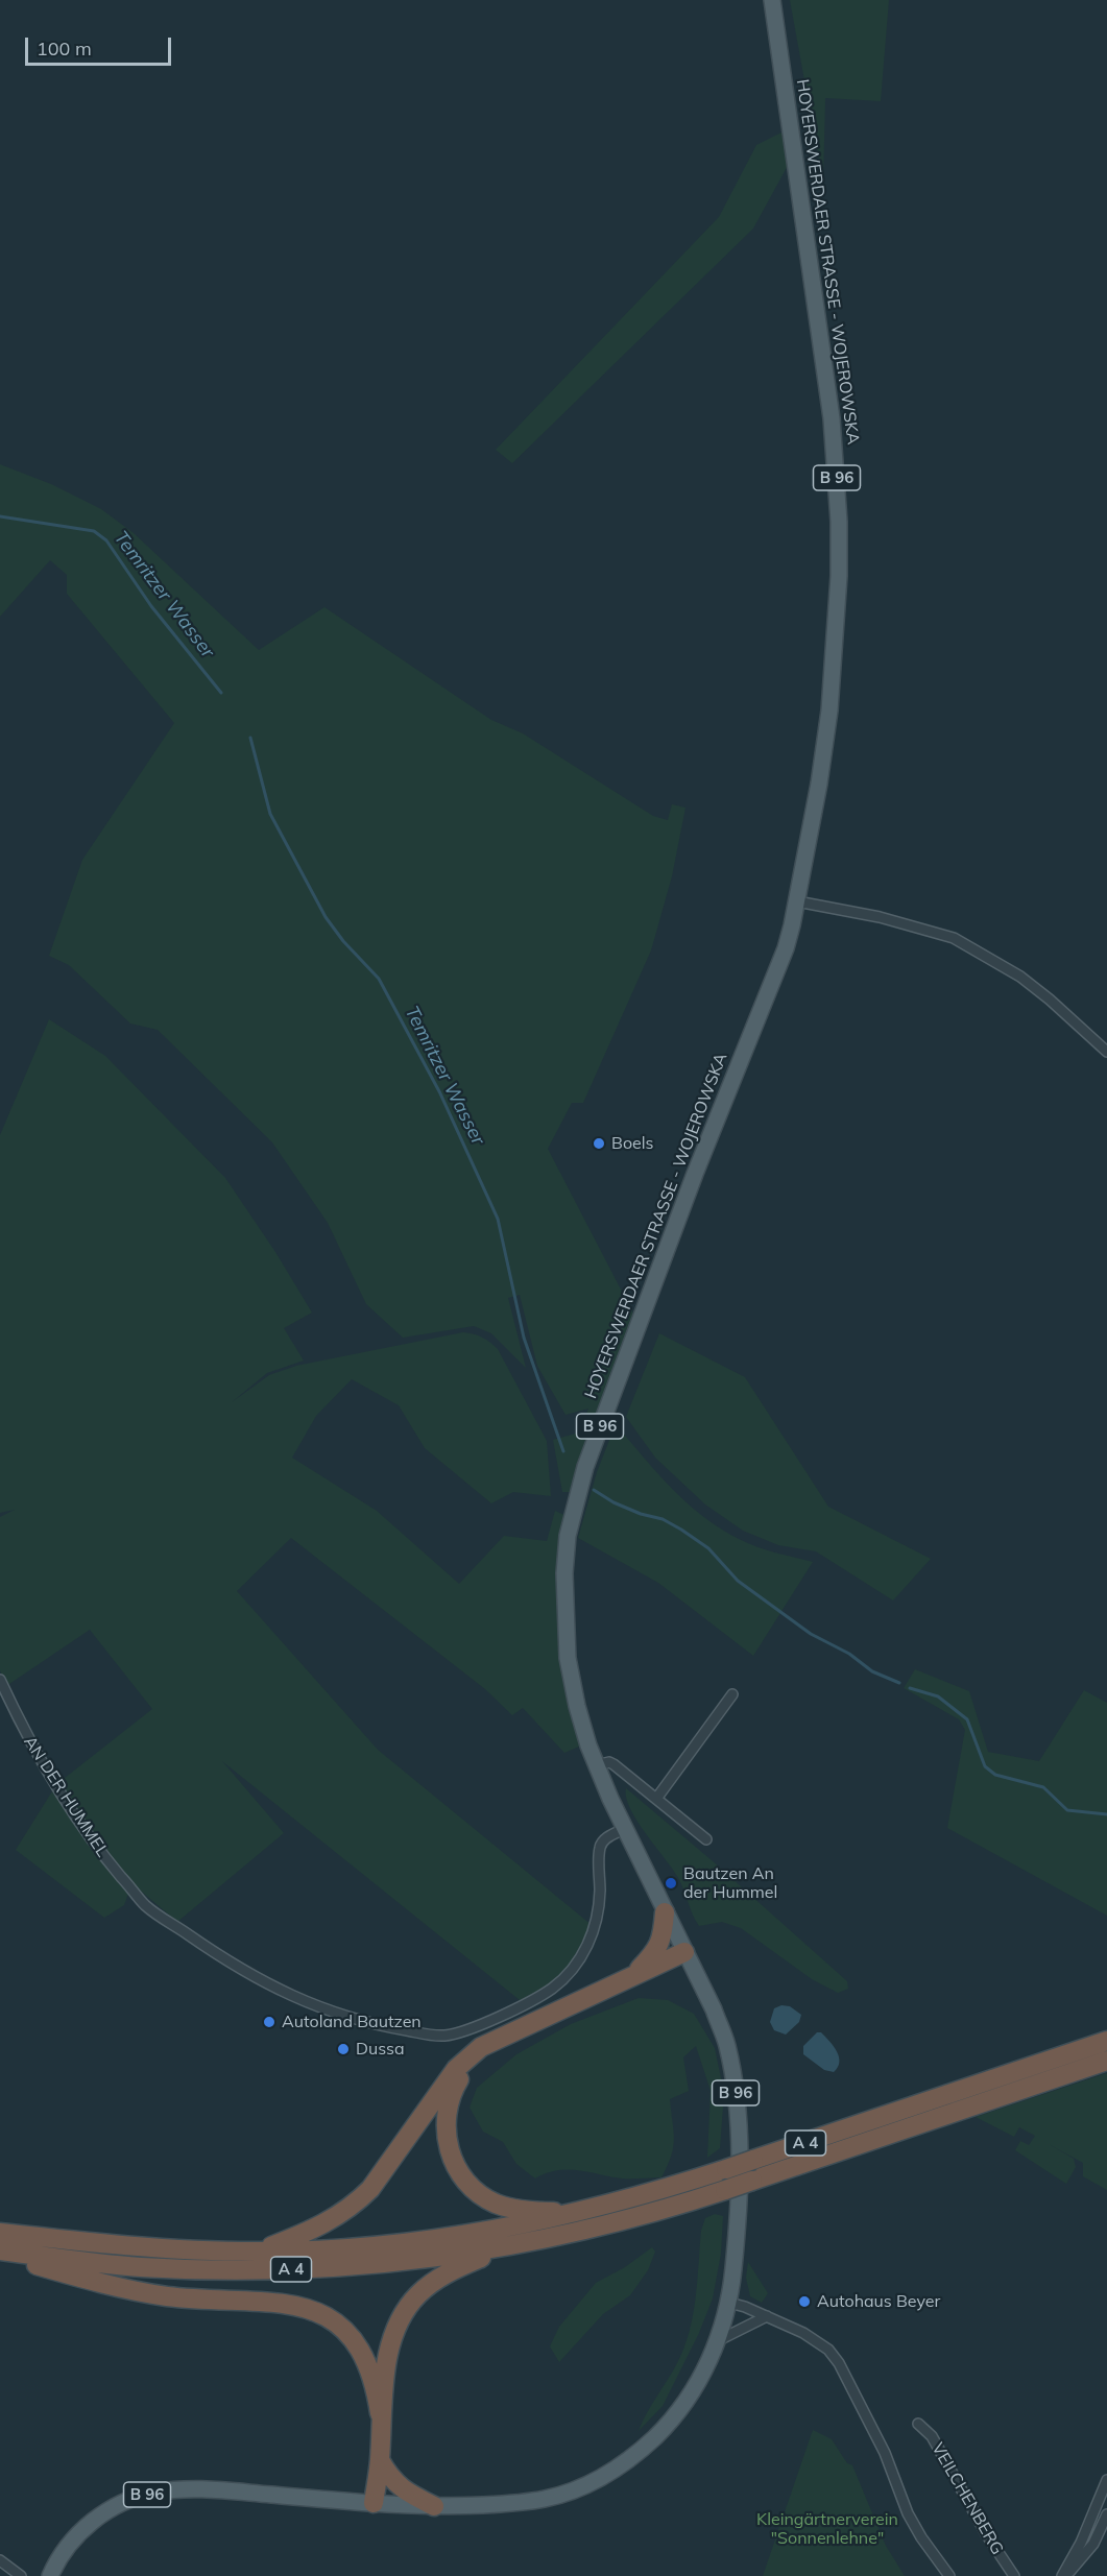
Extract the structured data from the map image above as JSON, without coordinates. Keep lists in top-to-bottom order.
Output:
{
  "streets": {
    "highway": ["A 4"],
    "main road": ["HOYERSWERDAER STRASSE - WOJEROWSKA", "B 96"],
    "street": ["AN DER HUMMEL", "VEILCHENBERG"]
  },
  "crossings": [
    ["HOYERSWERDAER STRASSE - WOJEROWSKA", "AN DER HUMMEL"]
  ],
  "water": ["Temritzer Wasser"],
  "parks": ["Kleingärtnerverein \"Sonnenlehne\""],
  "places": [
    "Boels",
    "Bautzen An der Hummel",
    "Autoland Bautzen",
    "Dussa",
    "Autohaus Beyer"
  ],
  "scale_bar": "100 m"
}
